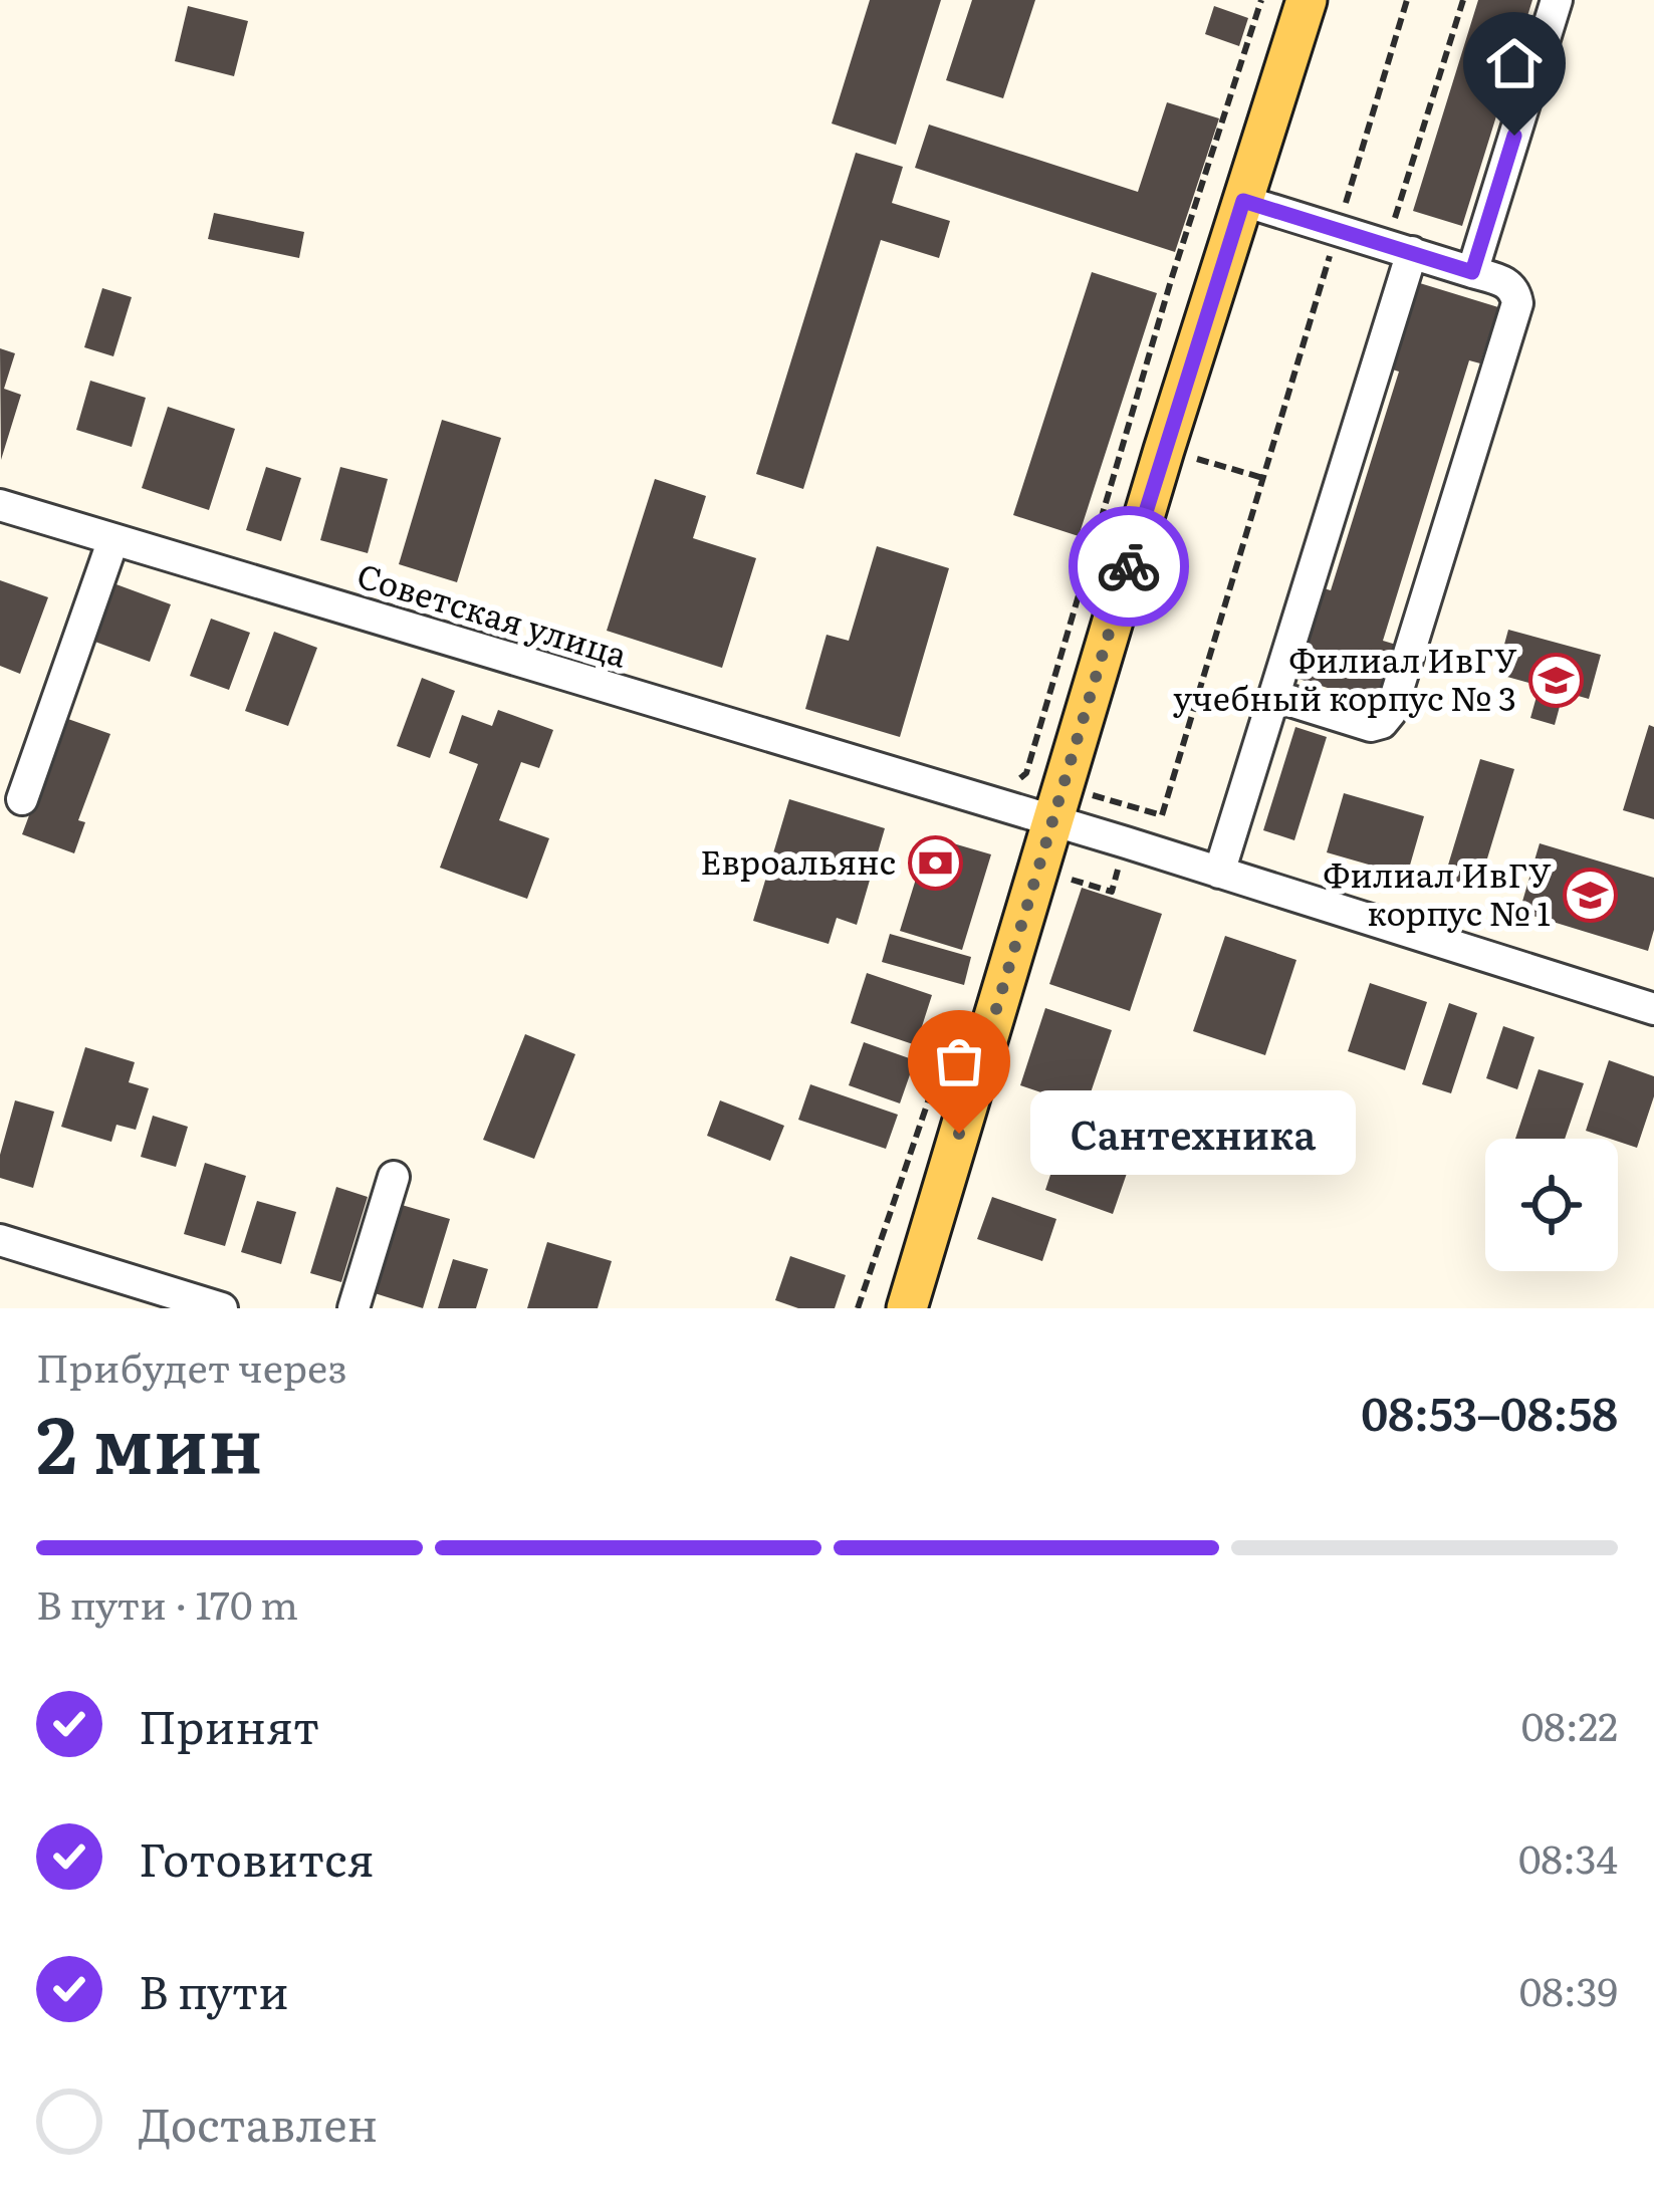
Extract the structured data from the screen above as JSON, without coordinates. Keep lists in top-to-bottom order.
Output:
{
  "streets": {
    "street": ["Советская улица"]
  },
  "places": {
    "school or university": ["Филиал ИвГУ учебный корпус № 3", "Филиал ИвГУ корпус № 1"],
    "bank": ["Евроальянс"],
    "other": ["Сантехника"]
  },
  "page": {
    "bubble": "Сантехника",
    "heading": ["2 мин", "Прибудет через", "08:53–08:58"],
    "bar": "В пути · 170 m",
    "list": [
      ["Принят", "08:22"],
      ["Готовится", "08:34"],
      ["В пути", "08:39"],
      "Доставлен"
    ]
  }
}
